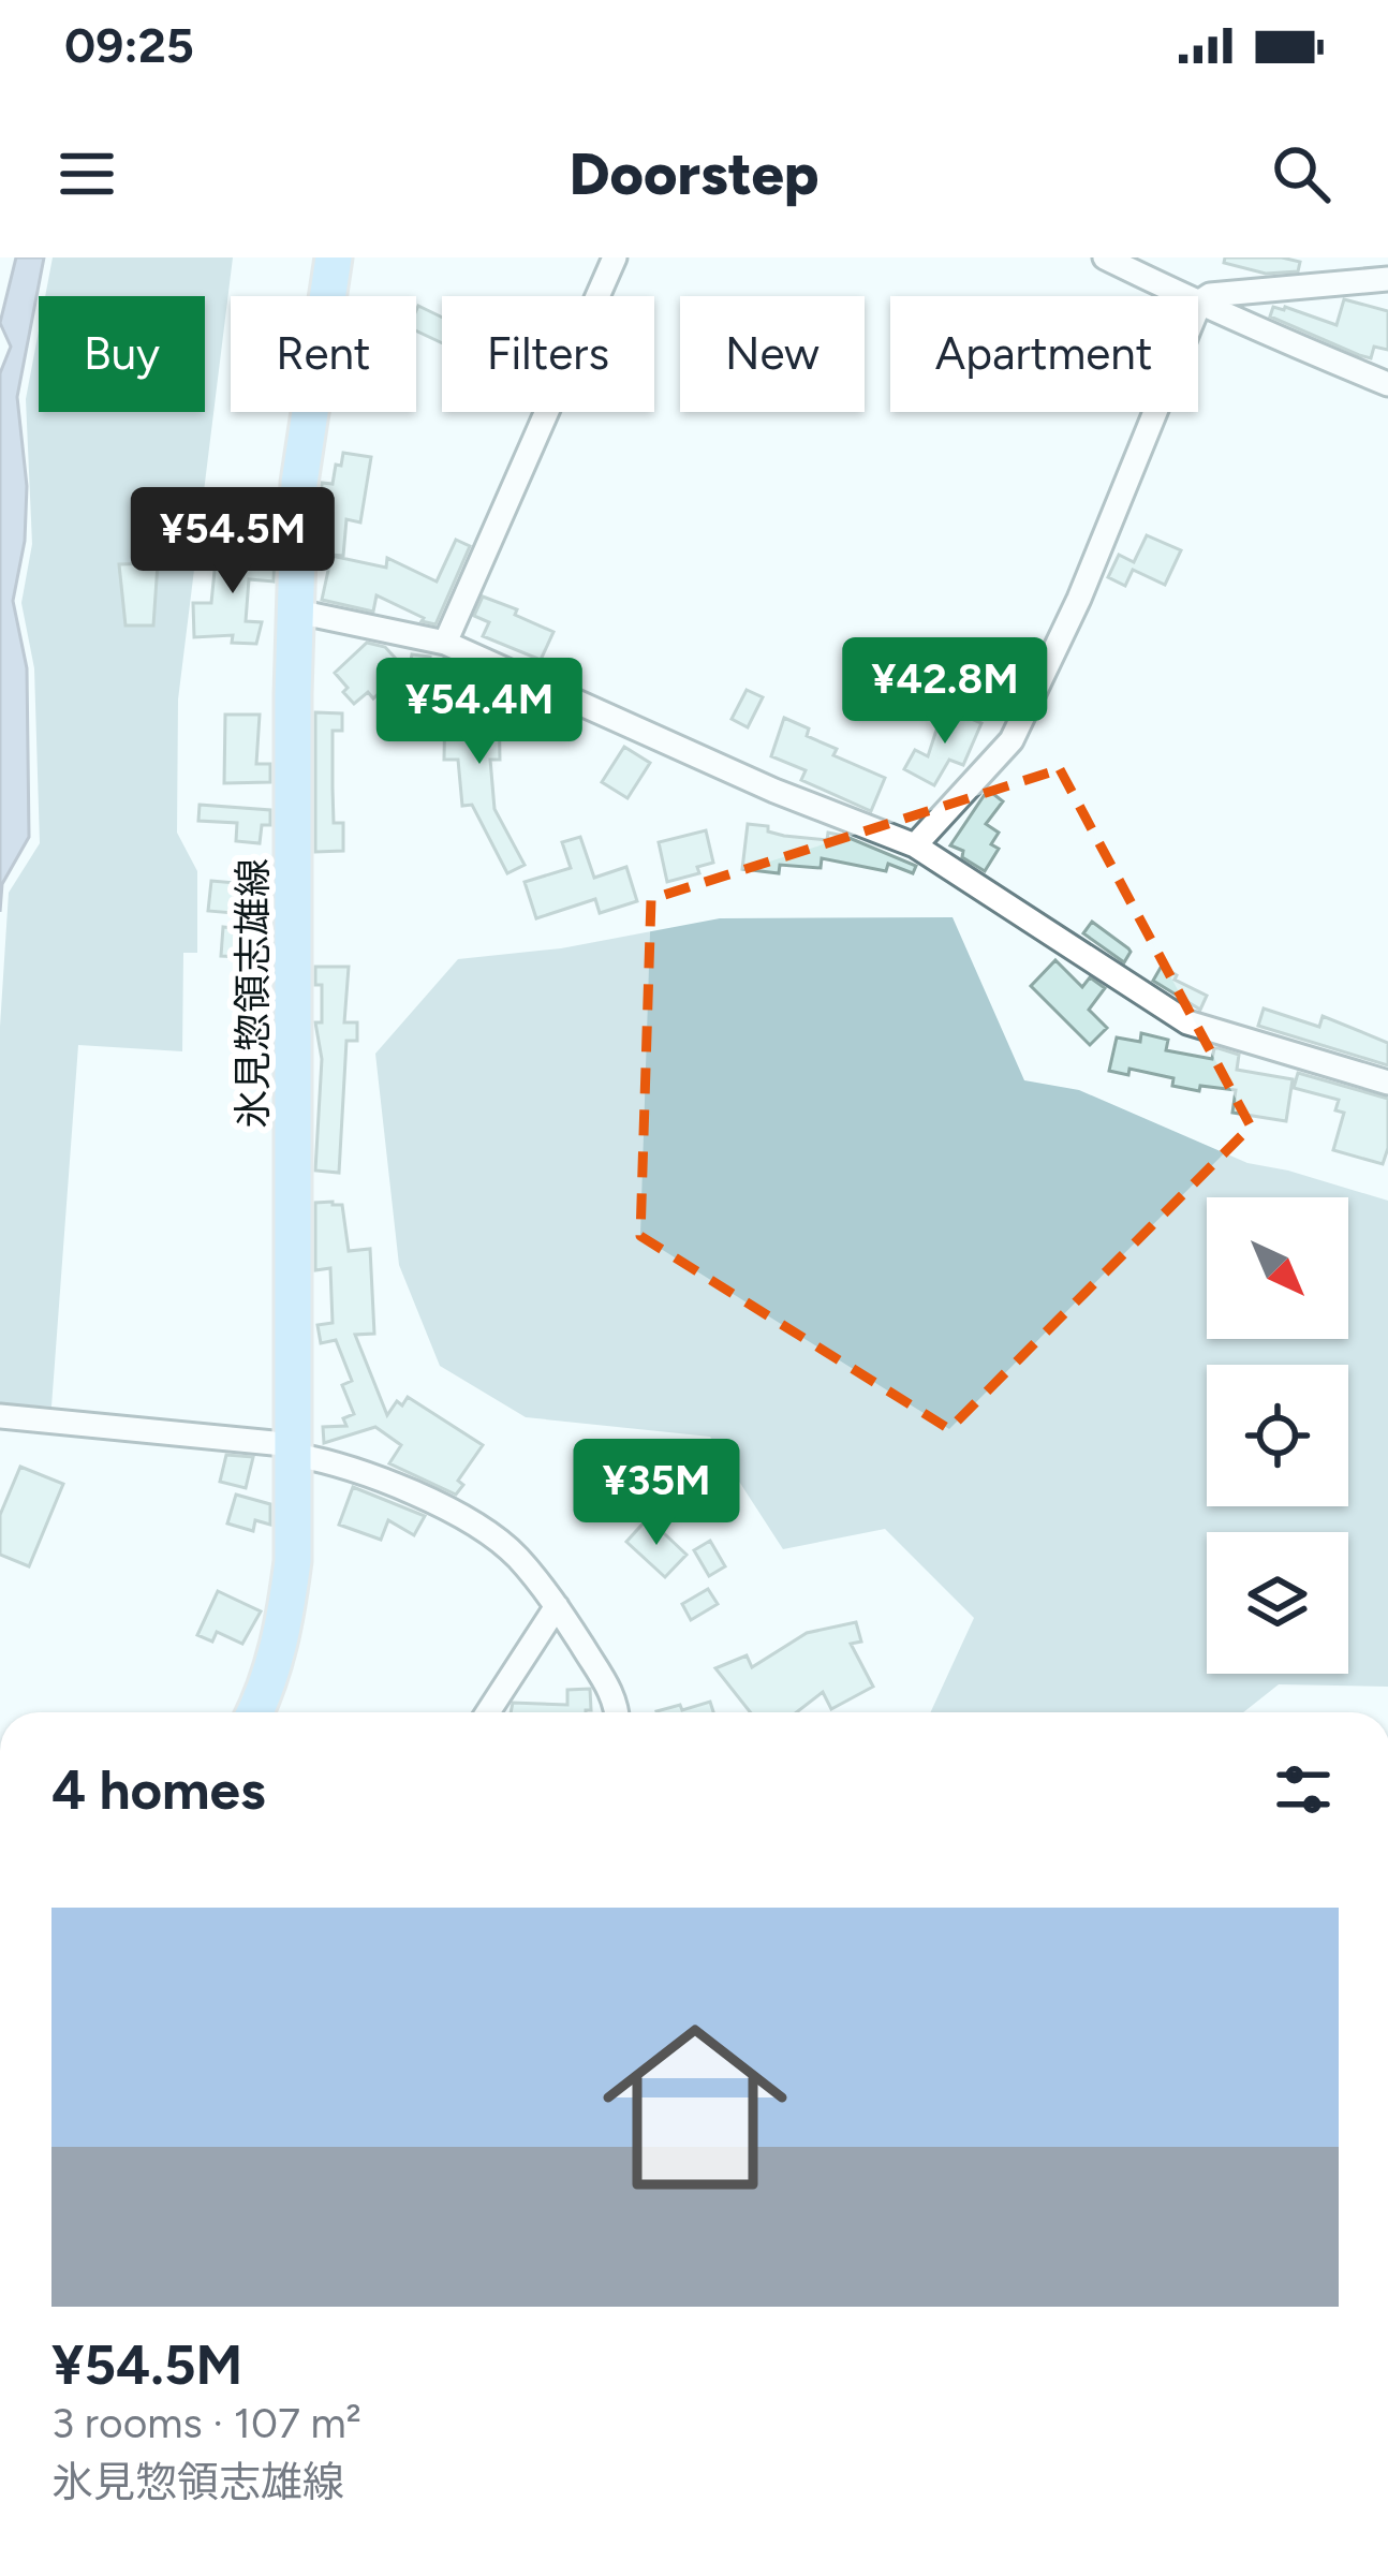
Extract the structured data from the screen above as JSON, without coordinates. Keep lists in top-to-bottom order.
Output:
{
  "streets": {
    "main road": ["氷見惣領志雄線"]
  },
  "north": "bottom right",
  "page": {
    "status": "09:25",
    "header": "Doorstep",
    "chip": [
      "Buy",
      "Rent",
      "Filters",
      "New",
      "Apartment"
    ],
    "price": [
      "¥54.5M",
      "¥42.8M",
      "¥54.4M",
      "¥35M"
    ],
    "heading": "4 homes",
    "list": [
      {
        "name": "¥54.5M",
        "note": "3 rooms · 107 m² · 氷見惣領志雄線"
      }
    ]
  }
}
